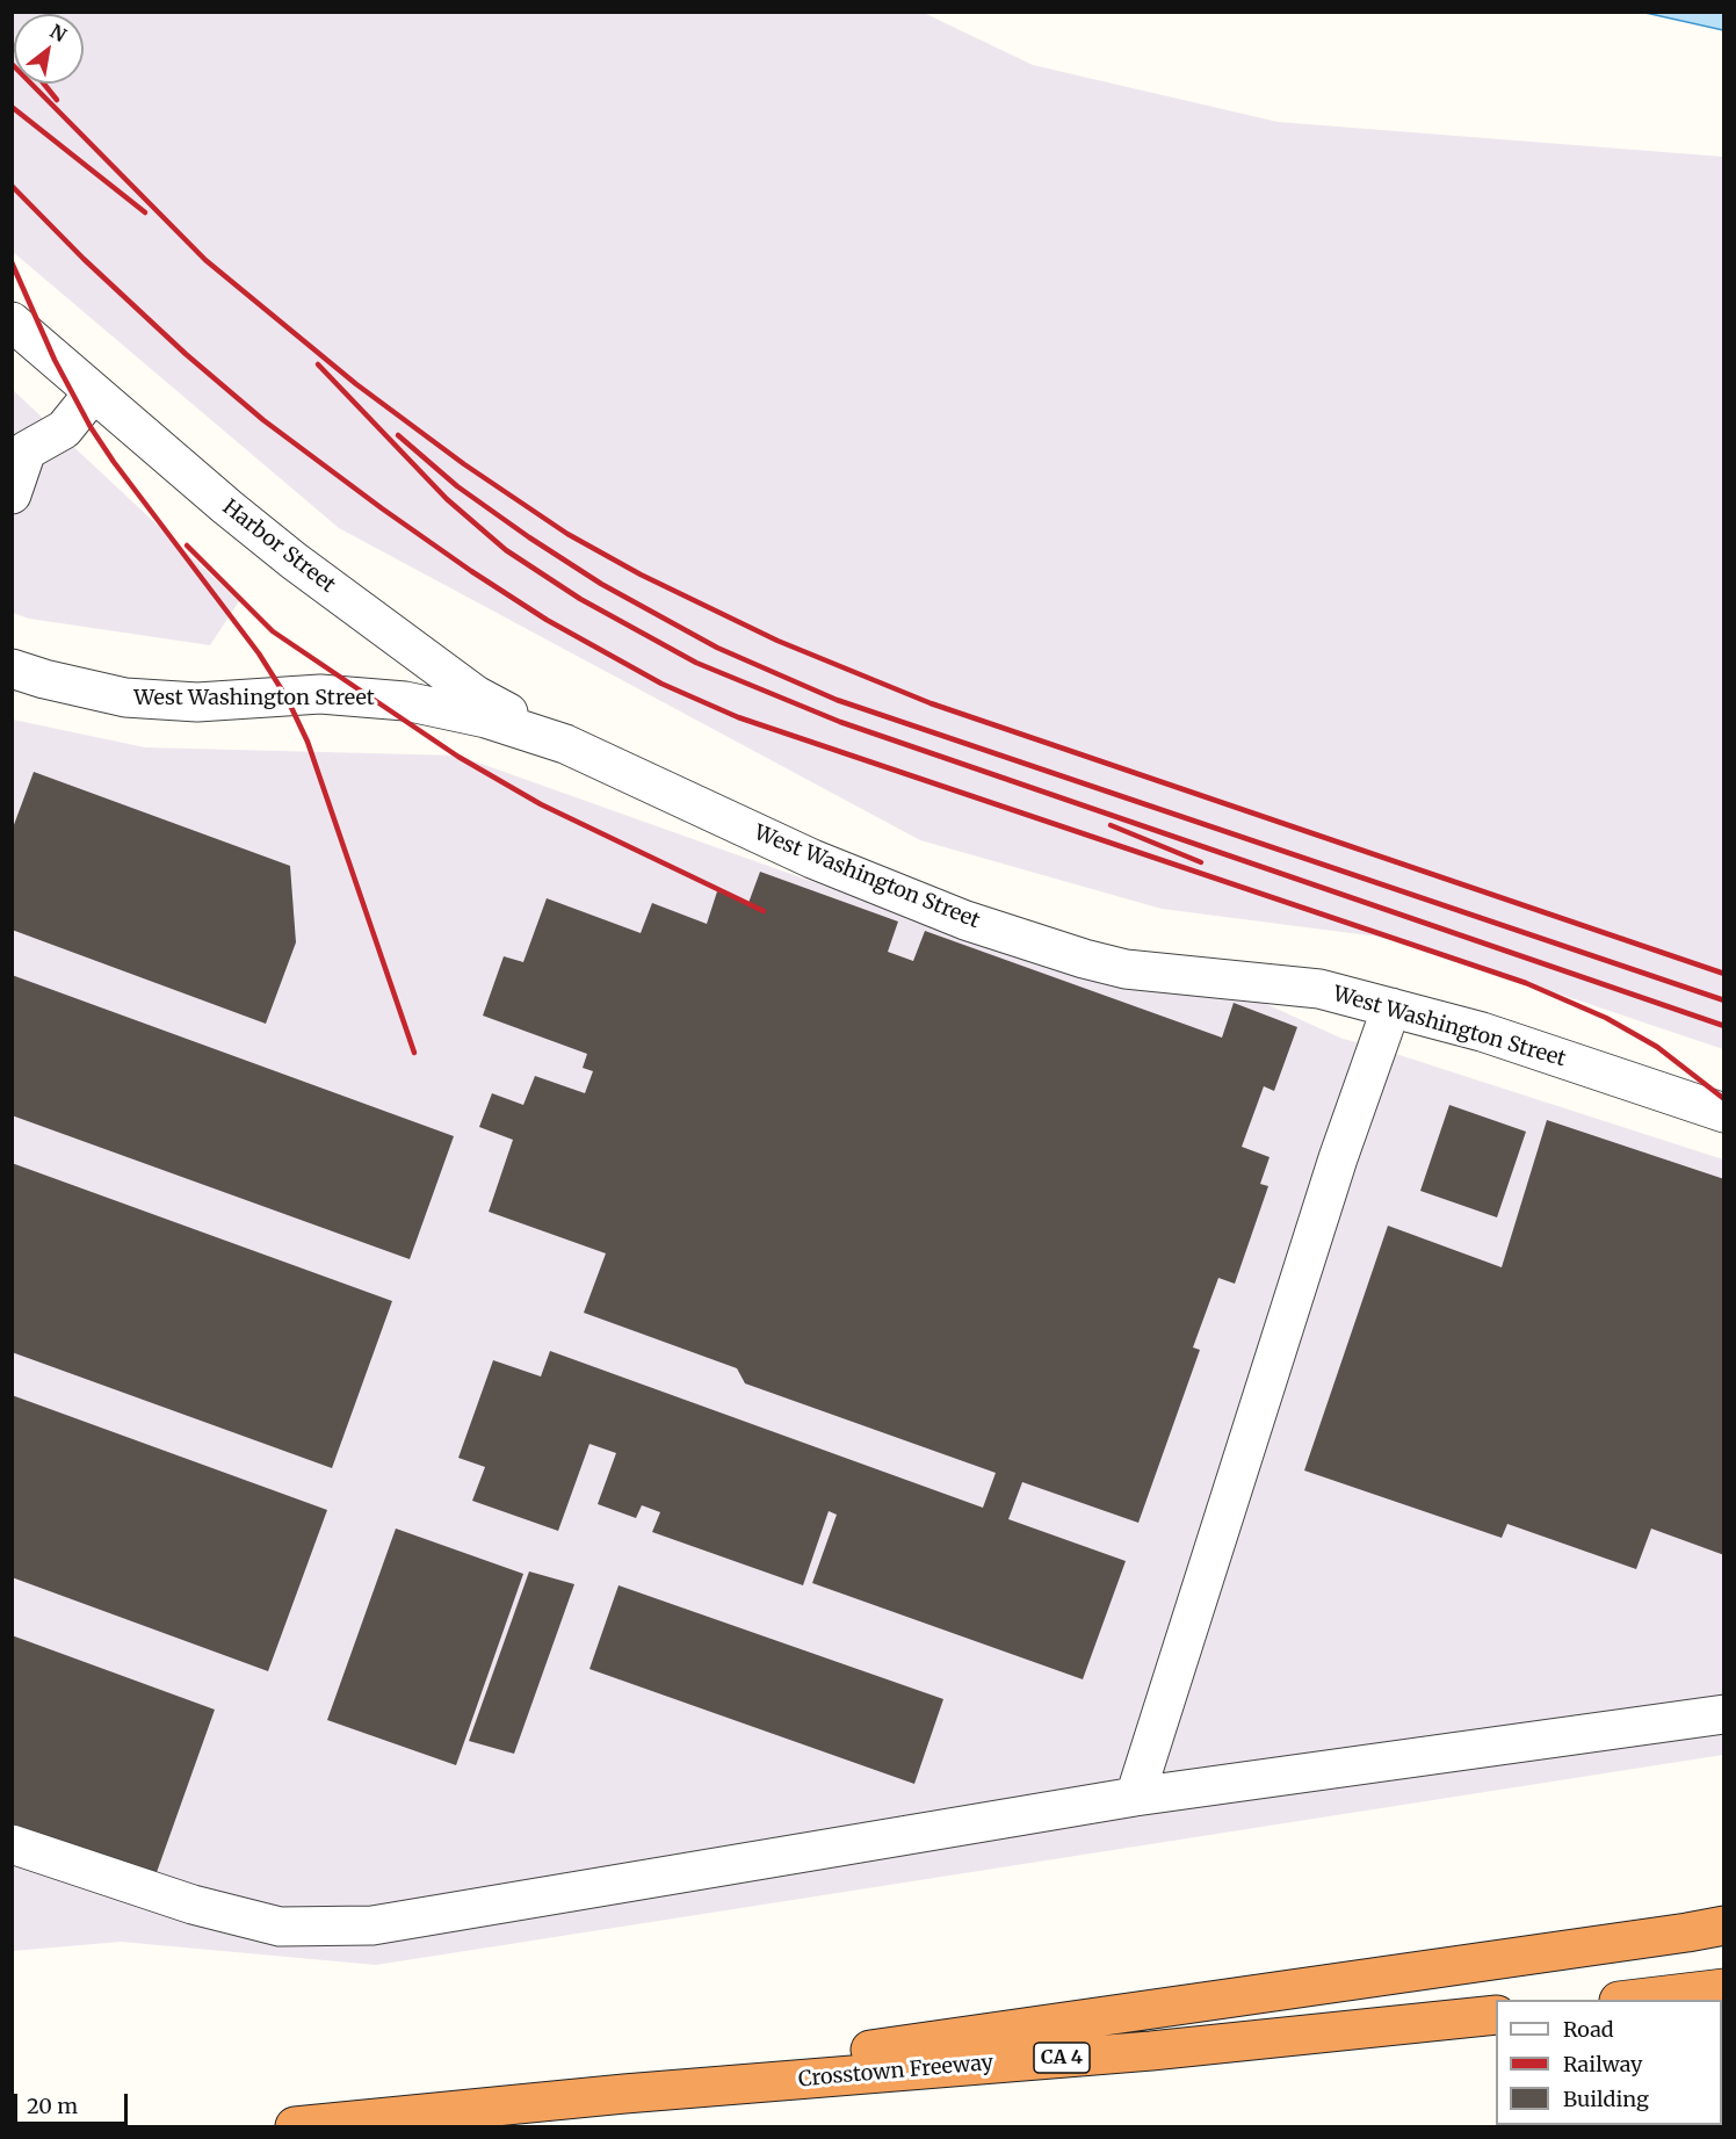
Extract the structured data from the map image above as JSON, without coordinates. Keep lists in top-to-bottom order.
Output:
{
  "streets": {
    "highway": ["CA 4", "Crosstown Freeway"],
    "street": ["Harbor Street", "West Washington Street"]
  },
  "crossings": [
    ["Harbor Street", "West Washington Street"]
  ],
  "legend": ["Road", "Railway", "Building"],
  "scale_bar": "20 m",
  "north": "top right"
}
